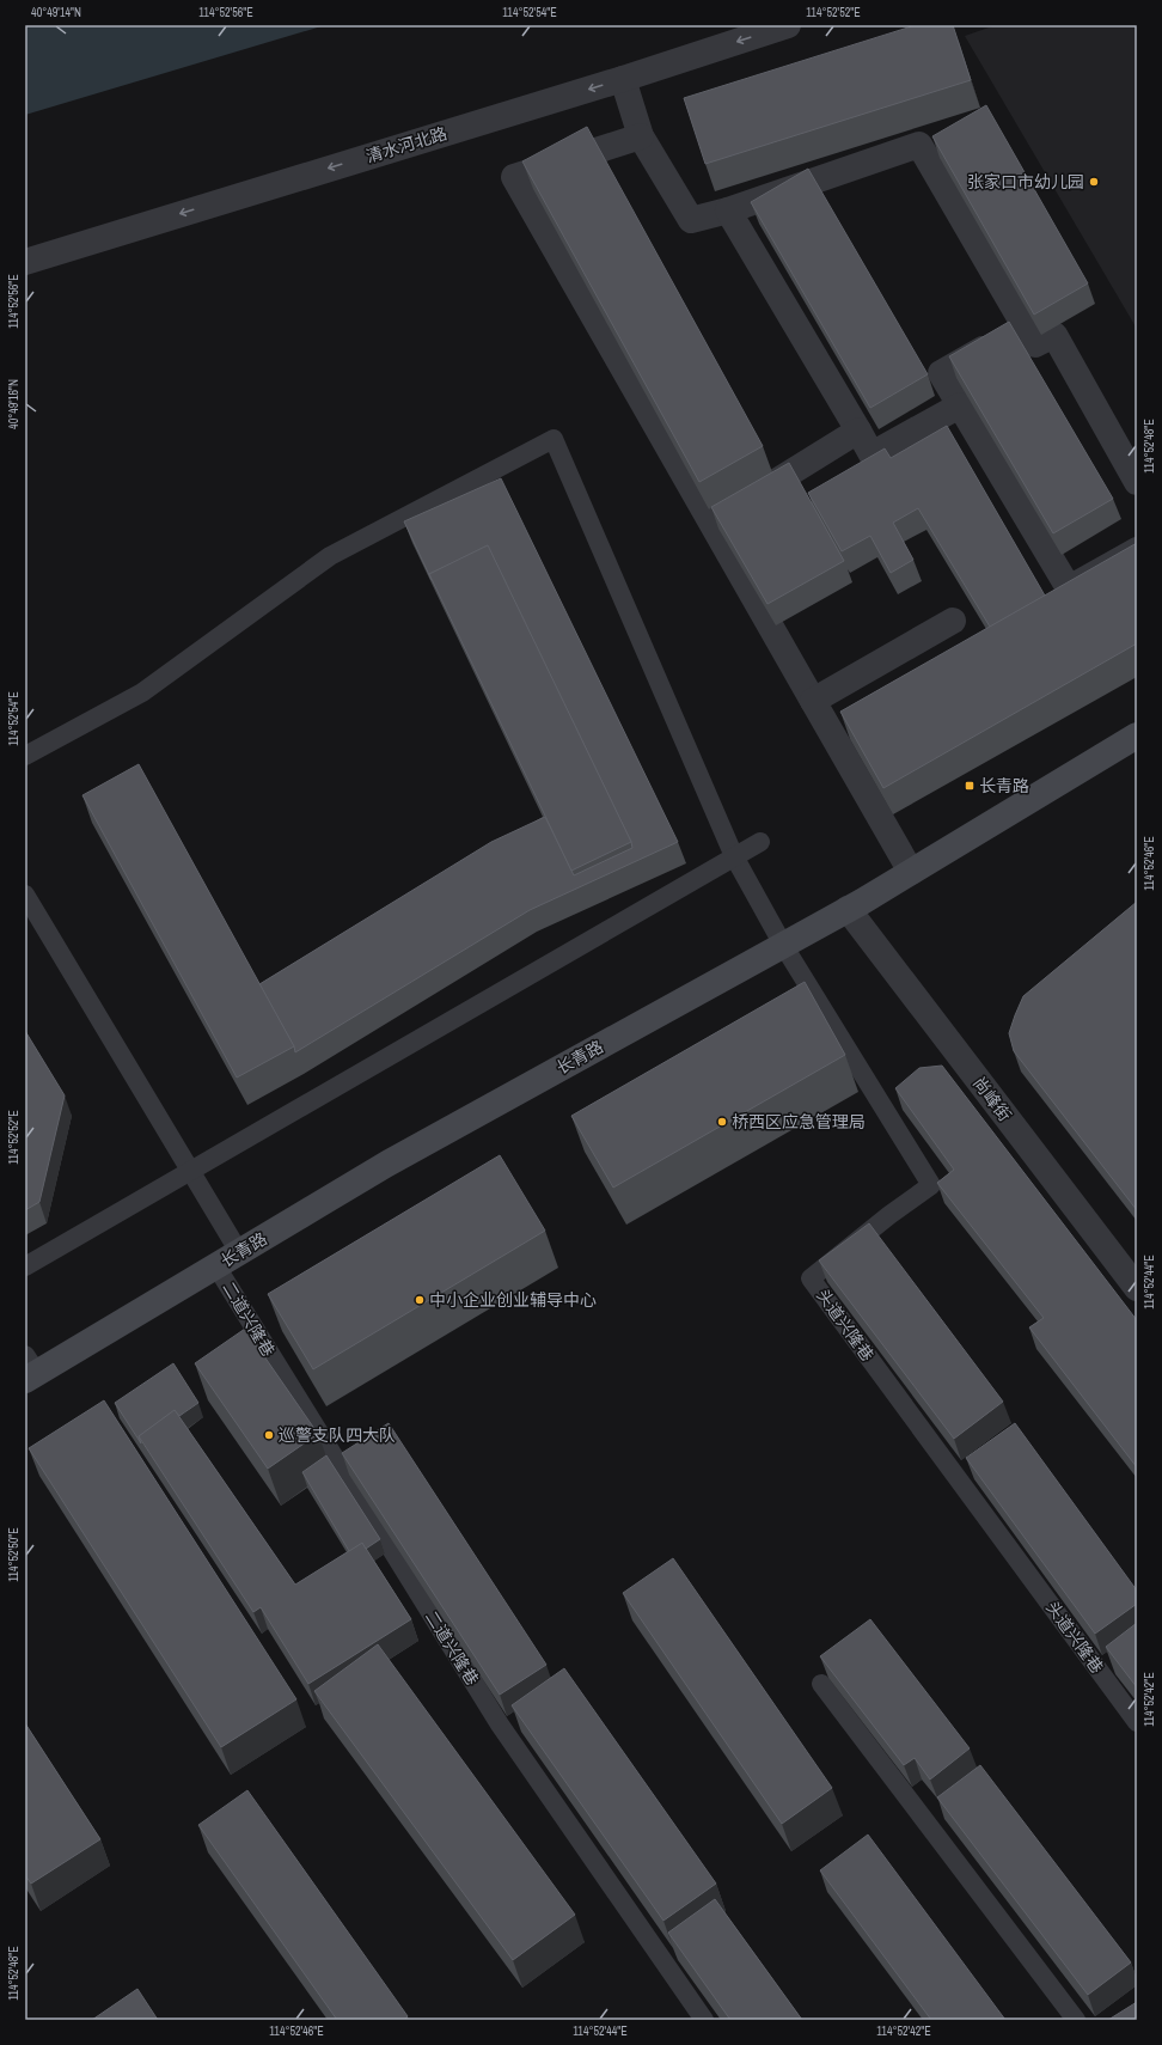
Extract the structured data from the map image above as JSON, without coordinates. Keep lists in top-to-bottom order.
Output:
{
  "streets": {
    "main road": ["长青路"],
    "street": ["清水河北路", "尚峰街"],
    "lane": ["二道兴隆巷", "头道兴隆巷"]
  },
  "crossings": [
    ["长青路", "尚峰街"],
    ["长青路", "二道兴隆巷"],
    ["长青路", "头道兴隆巷"]
  ],
  "one_way": ["清水河北路"],
  "places": {
    "other": [
      "张家口市幼儿园",
      "桥西区应急管理局",
      "中小企业创业辅导中心",
      "巡警支队四大队"
    ],
    "transit": ["长青路"]
  },
  "coordinates": [
    "40°49'14\"N",
    "114°52'56\"E",
    "114°52'54\"E",
    "114°52'52\"E",
    "40°49'16\"N",
    "114°52'48\"E",
    "114°52'46\"E",
    "114°52'44\"E",
    "114°52'50\"E",
    "114°52'42\"E"
  ]
}
